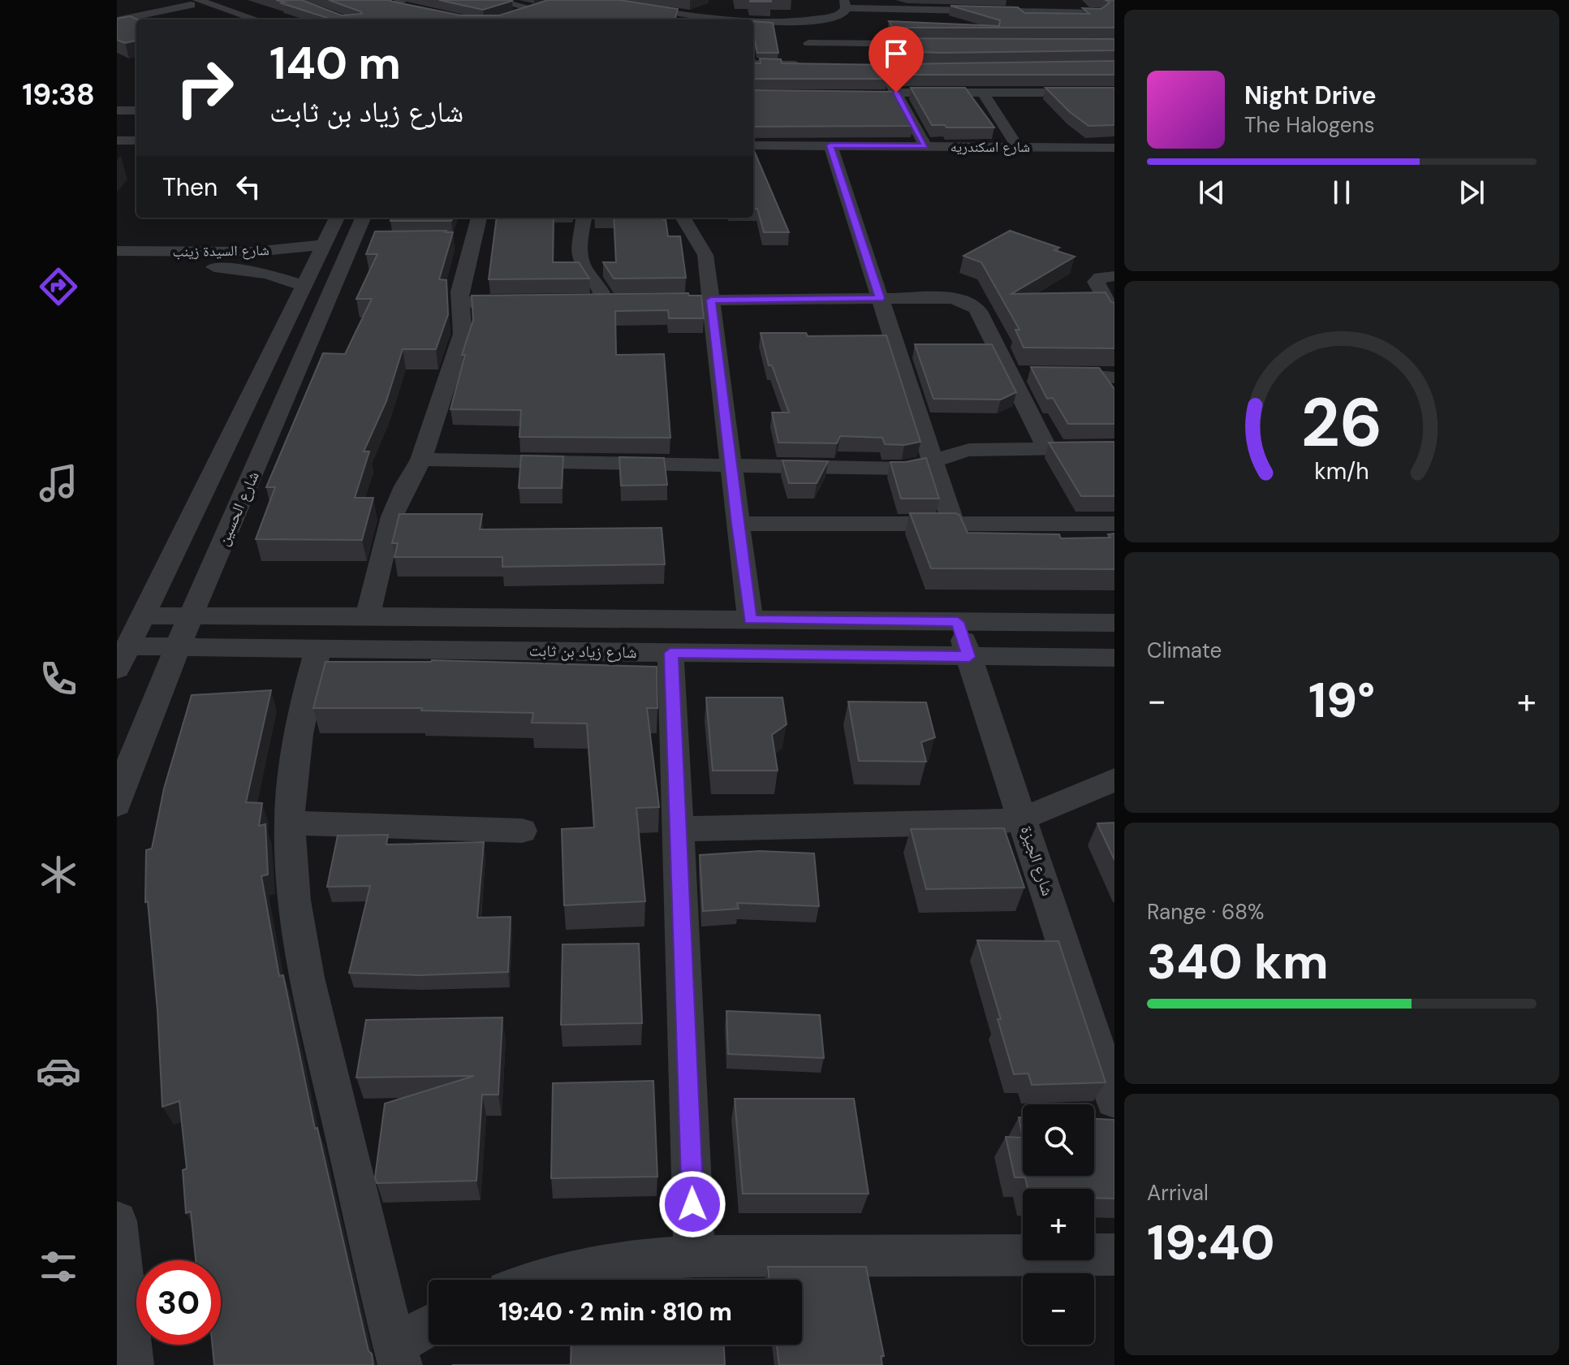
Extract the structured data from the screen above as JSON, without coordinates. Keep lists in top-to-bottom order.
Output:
{
  "streets": {
    "street": [
      "شارع اسكندريه",
      "شارع السيدة زينب",
      "شارع الحسين",
      "شارع زياد بن ثابت",
      "شارع الجيزة"
    ]
  },
  "crossings": [
    ["شارع الحسين", "شارع زياد بن ثابت"],
    ["شارع زياد بن ثابت", "شارع الجيزة"]
  ],
  "page": {
    "tabs": "19:38",
    "turn": ["140 m", "شارع زياد بن ثابت"],
    "song": ["Night Drive", "The Halogens"],
    "then": "Then",
    "tile": [
      "Climate",
      ["Range · 68%", "340 km"],
      ["Arrival", "19:40"]
    ],
    "heat": ["−", "19°", "+"],
    "map_buttons": ["+", "−"],
    "limit": "30",
    "trip": "19:40 · 2 min · 810 m",
    "gauge": ["26", "km/h"]
  }
}
